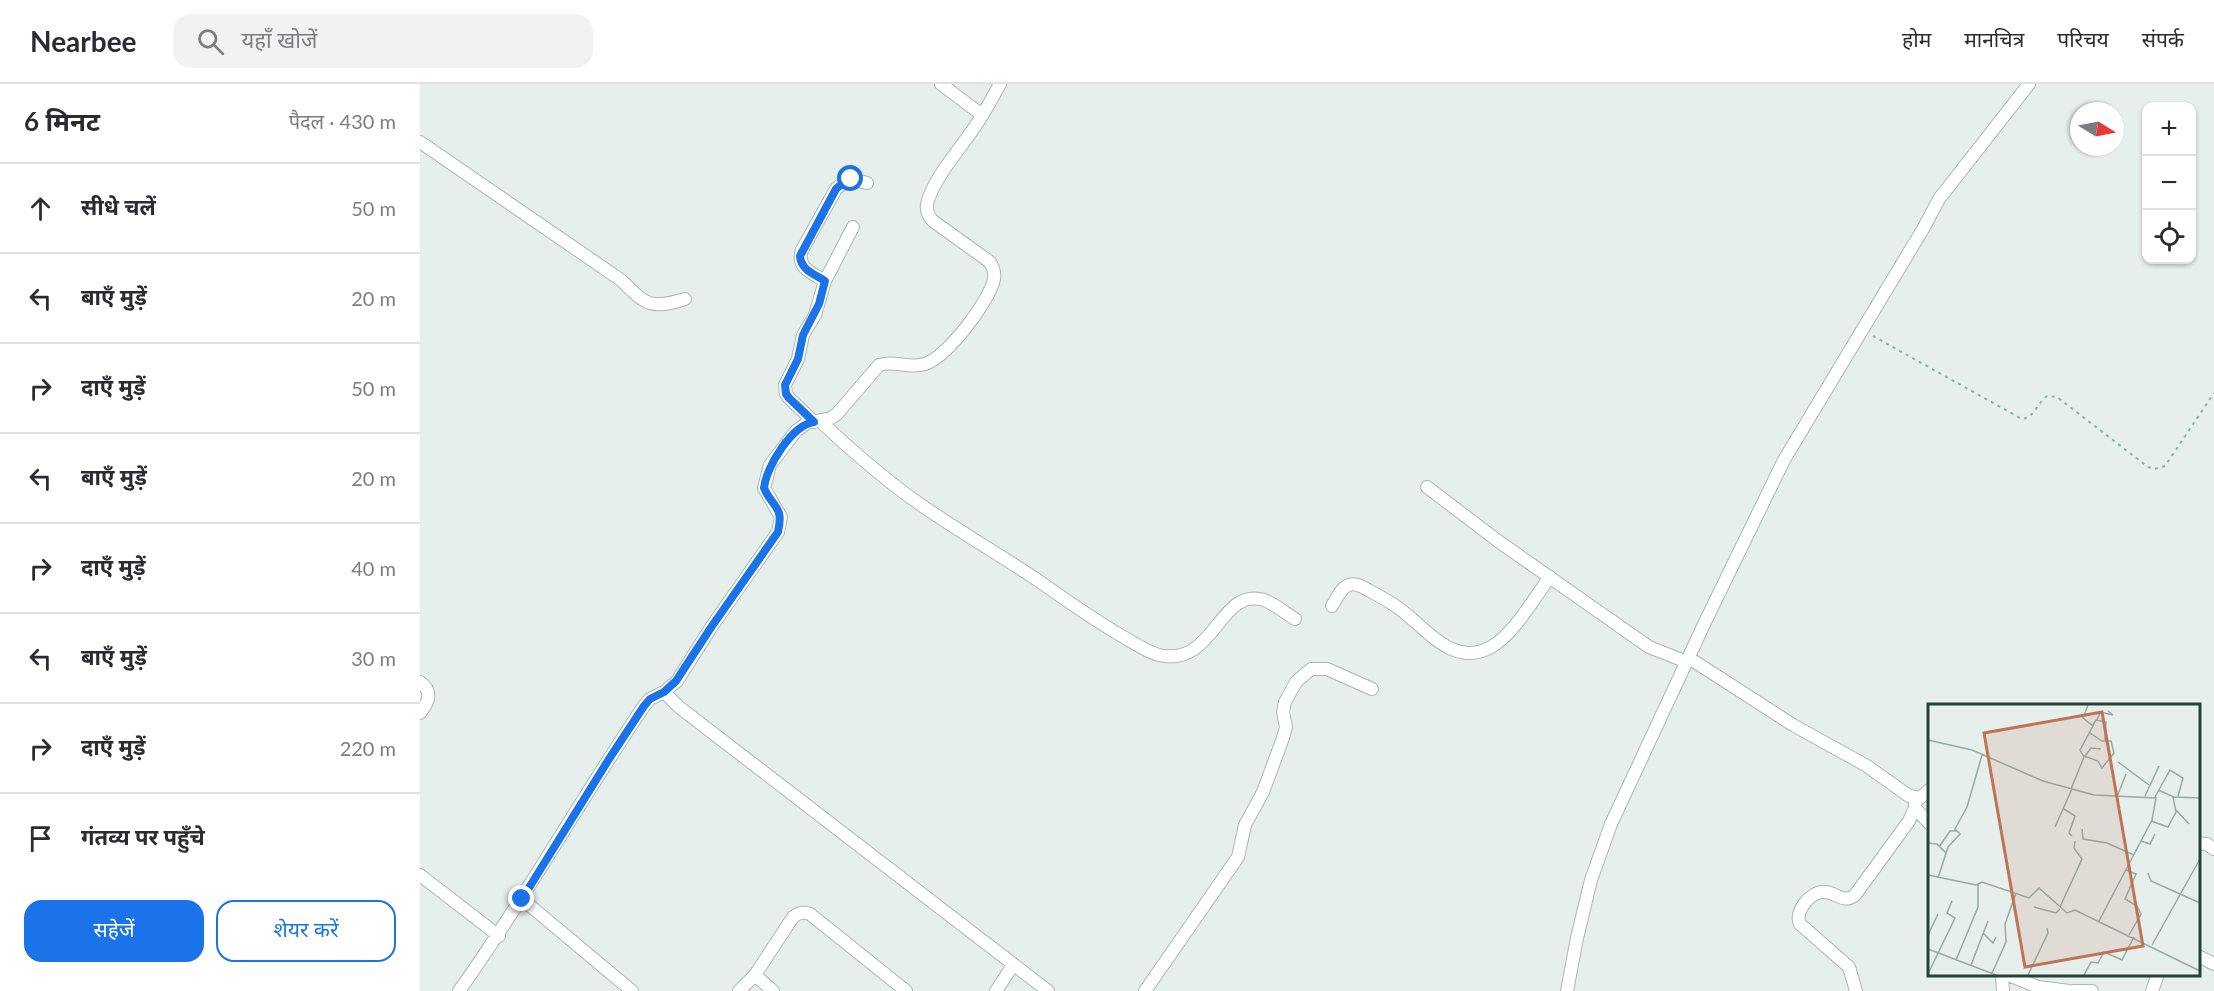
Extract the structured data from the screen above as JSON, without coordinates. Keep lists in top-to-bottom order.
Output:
{
  "north": "right",
  "page": {
    "header": "Nearbee",
    "search": "यहाँ खोजें",
    "nav": [
      "होम",
      "मानचित्र",
      "परिचय",
      "संपर्क"
    ],
    "heading": ["6 मिनट", "पैदल · 430 m"],
    "map_buttons": ["+", "−"],
    "list": [
      ["सीधे चलें", "50 m"],
      ["बाएँ मुड़ें", "20 m"],
      ["दाएँ मुड़ें", "50 m"],
      ["बाएँ मुड़ें", "20 m"],
      ["दाएँ मुड़ें", "40 m"],
      ["बाएँ मुड़ें", "30 m"],
      ["दाएँ मुड़ें", "220 m"],
      "गंतव्य पर पहुँचे"
    ],
    "buttons": ["सहेजें", "शेयर करें"]
  }
}
